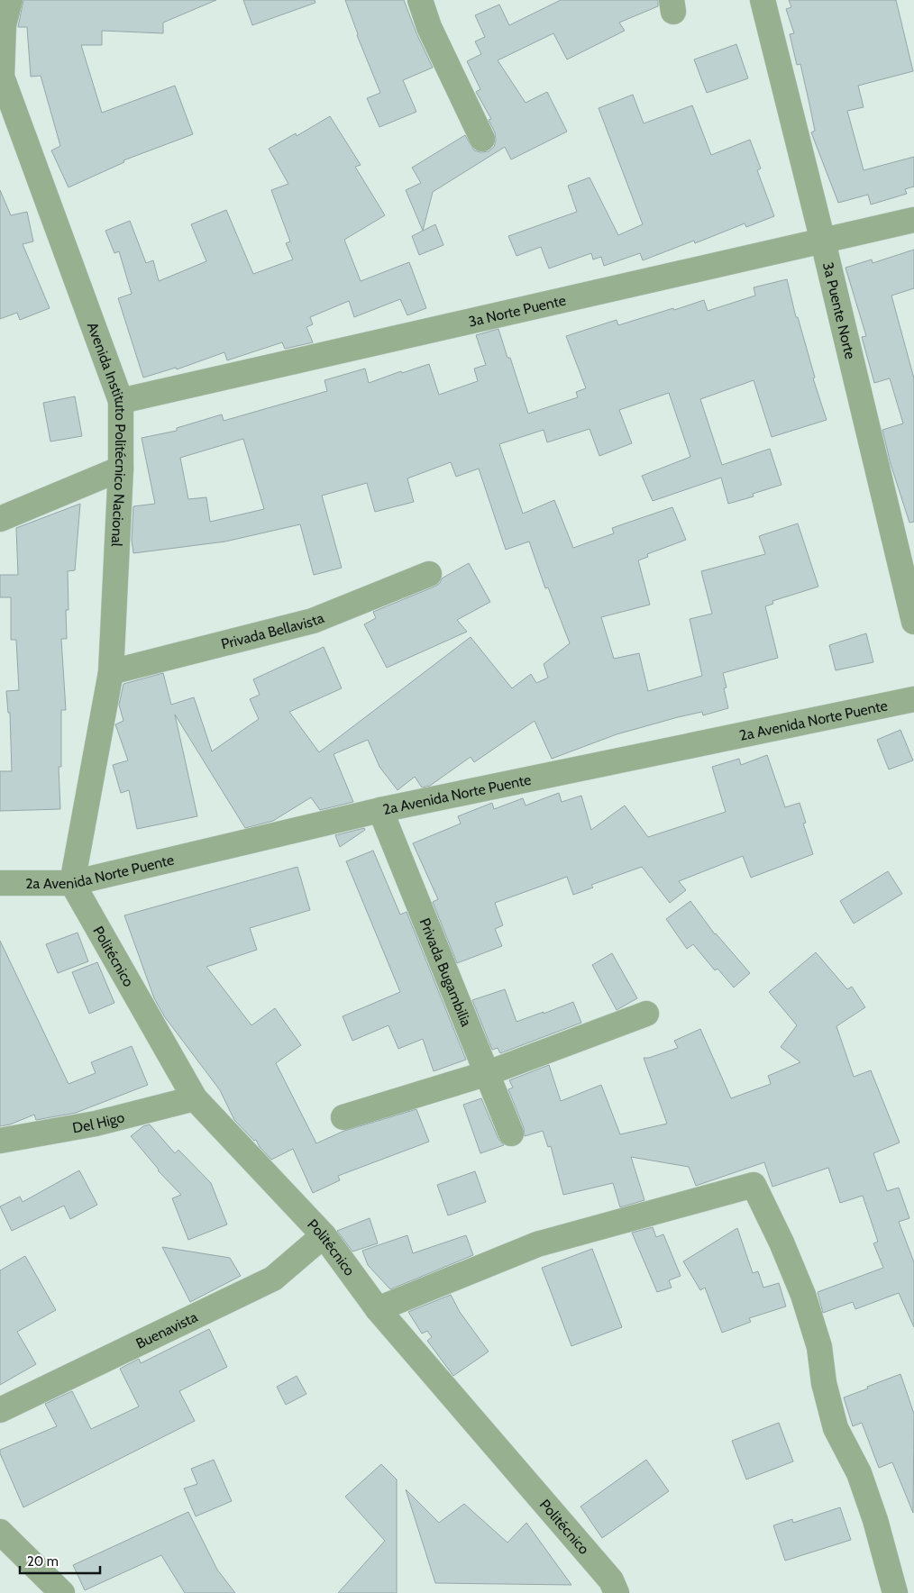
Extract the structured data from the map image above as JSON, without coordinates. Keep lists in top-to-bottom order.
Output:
{
  "streets": {
    "street": [
      "3a Norte Puente",
      "3a Puente Norte",
      "Avenida Instituto Politécnico Nacional",
      "Privada Bellavista",
      "2a Avenida Norte Puente",
      "Politécnico",
      "Privada Bugambilia",
      "Del Higo",
      "Buenavista"
    ]
  },
  "crossings": [
    ["3a Norte Puente", "3a Puente Norte"],
    ["3a Norte Puente", "Avenida Instituto Politécnico Nacional"],
    ["Avenida Instituto Politécnico Nacional", "Privada Bellavista"],
    ["Avenida Instituto Politécnico Nacional", "2a Avenida Norte Puente"],
    ["Avenida Instituto Politécnico Nacional", "Politécnico"],
    ["2a Avenida Norte Puente", "Politécnico"],
    ["2a Avenida Norte Puente", "Privada Bugambilia"],
    ["Politécnico", "Del Higo"],
    ["Politécnico", "Buenavista"]
  ],
  "scale_bar": "20 m"
}
